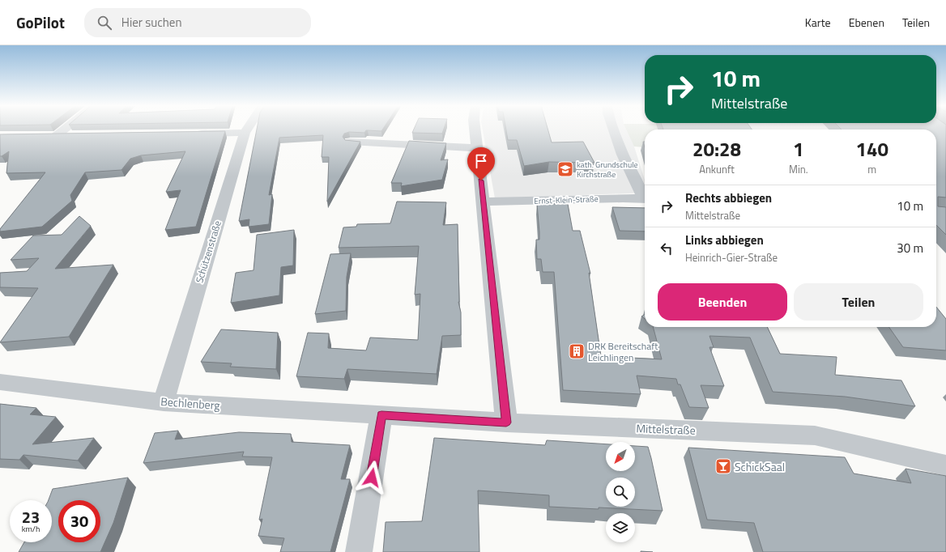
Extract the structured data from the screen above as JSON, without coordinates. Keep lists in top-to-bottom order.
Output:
{
  "streets": {
    "street": [
      "Ernst-Klein-Straße",
      "Schützenstraße",
      "Bechlenberg",
      "Mittelstraße"
    ]
  },
  "crossings": [
    ["Schützenstraße", "Bechlenberg"],
    ["Bechlenberg", "Mittelstraße"]
  ],
  "places": {
    "school or university": ["kath. Grundschule Kirchstraße"],
    "building": ["DRK Bereitschaft Leichlingen"],
    "bar": ["SchickSaal"]
  },
  "north": "bottom left",
  "page": {
    "header": "GoPilot",
    "search": "Hier suchen",
    "nav": ["Karte", "Ebenen", "Teilen"],
    "turn": ["10 m", "Mittelstraße"],
    "eta": [
      "20:28",
      "Ankunft",
      "1",
      "Min.",
      "140",
      "m"
    ],
    "list": [
      {
        "name": "Rechts abbiegen",
        "note": "Mittelstraße",
        "value": "10 m"
      },
      {
        "name": "Links abbiegen",
        "note": "Heinrich-Gier-Straße",
        "value": "30 m"
      }
    ],
    "buttons": ["Beenden", "Teilen"],
    "speed": "23 km/h",
    "limit": "30"
  }
}
